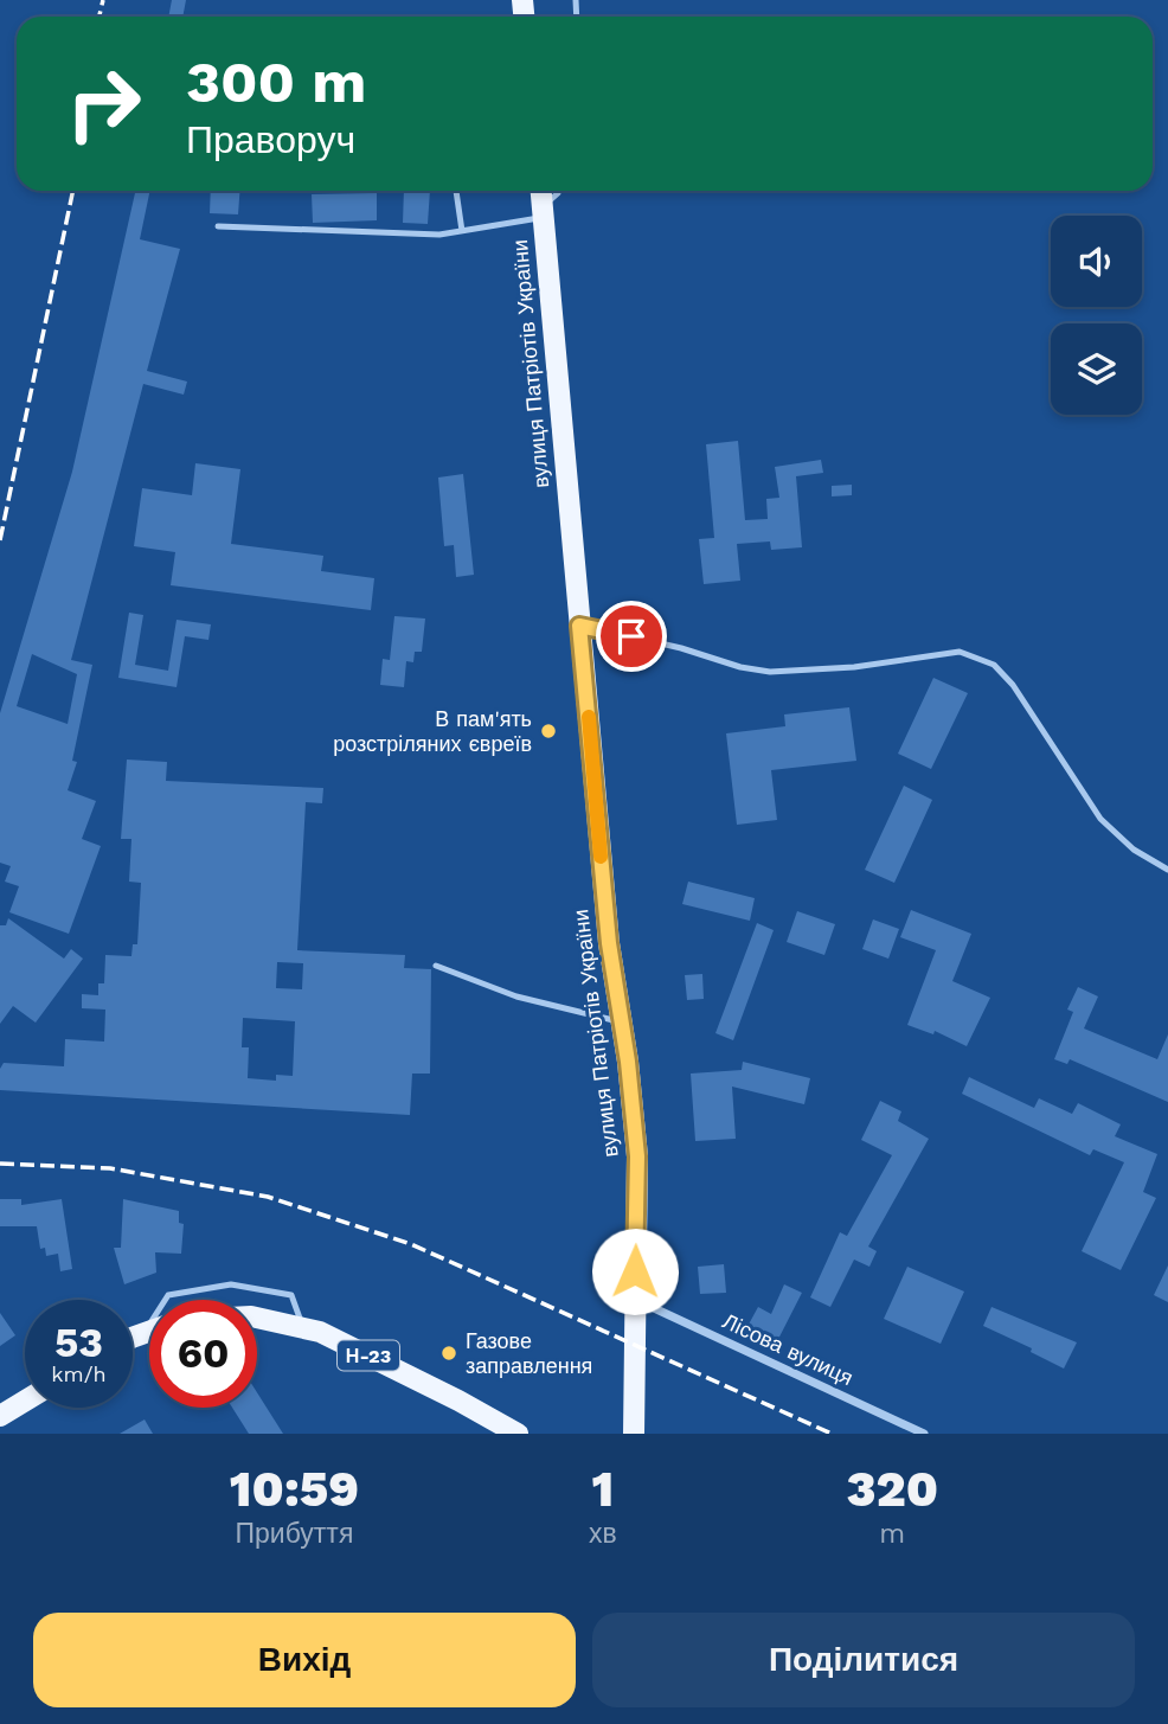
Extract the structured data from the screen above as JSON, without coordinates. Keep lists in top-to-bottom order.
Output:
{
  "streets": {
    "main road": ["вулиця Патріотів України", "Н-23"],
    "street": ["Лісова вулиця"]
  },
  "crossings": [
    ["вулиця Патріотів України", "Лісова вулиця"]
  ],
  "places": ["В пам'ять розстріляних євреїв", "Газове заправлення"],
  "page": {
    "turn": ["300 m", "Праворуч"],
    "speed": "53 km/h",
    "limit": "60",
    "eta": [
      "10:59",
      "Прибуття",
      "1",
      "хв",
      "320",
      "m"
    ],
    "buttons": ["Вихід", "Поділитися"]
  }
}
